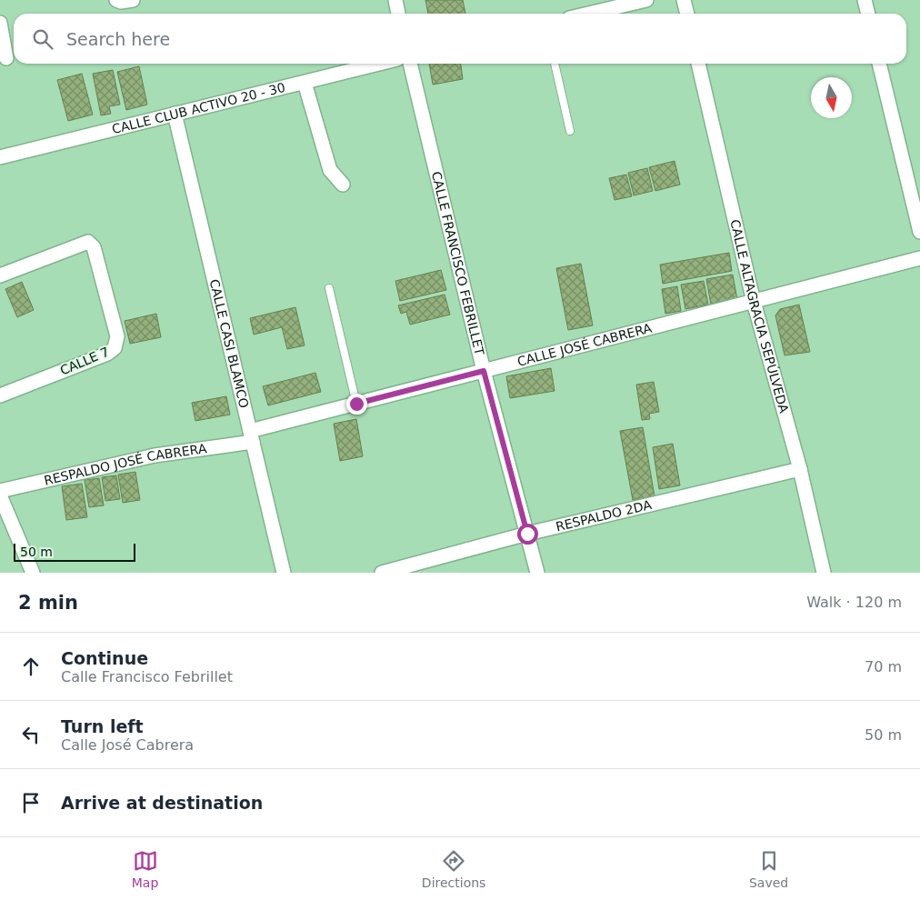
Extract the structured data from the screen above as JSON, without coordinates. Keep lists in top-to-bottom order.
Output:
{
  "streets": {
    "street": [
      "CALLE CLUB ACTIVO 20 - 30",
      "CALLE FRANCISCO FEBRILLET",
      "CALLE ALTAGRACIA SEPÚLVEDA",
      "CALLE CASI BLAMCO",
      "CALLE JOSÉ CABRERA",
      "CALLE 7",
      "RESPALDO JOSÉ CABRERA",
      "RESPALDO 2DA"
    ]
  },
  "crossings": [
    ["CALLE CLUB ACTIVO 20 - 30", "CALLE CASI BLAMCO"],
    ["CALLE FRANCISCO FEBRILLET", "CALLE JOSÉ CABRERA"],
    ["CALLE FRANCISCO FEBRILLET", "RESPALDO 2DA"],
    ["CALLE ALTAGRACIA SEPÚLVEDA", "CALLE JOSÉ CABRERA"],
    ["CALLE ALTAGRACIA SEPÚLVEDA", "RESPALDO 2DA"],
    ["CALLE CASI BLAMCO", "CALLE JOSÉ CABRERA"],
    ["CALLE CASI BLAMCO", "RESPALDO JOSÉ CABRERA"],
    ["CALLE JOSÉ CABRERA", "RESPALDO JOSÉ CABRERA"]
  ],
  "scale_bar": "50 m",
  "north": "bottom",
  "page": {
    "search": "Search here",
    "scale": "50 m",
    "heading": ["2 min", "Walk · 120 m"],
    "list": [
      ["Continue", "Calle Francisco Febrillet", "70 m"],
      ["Turn left", "Calle José Cabrera", "50 m"],
      "Arrive at destination"
    ],
    "nav": ["Map", "Directions", "Saved"]
  }
}
